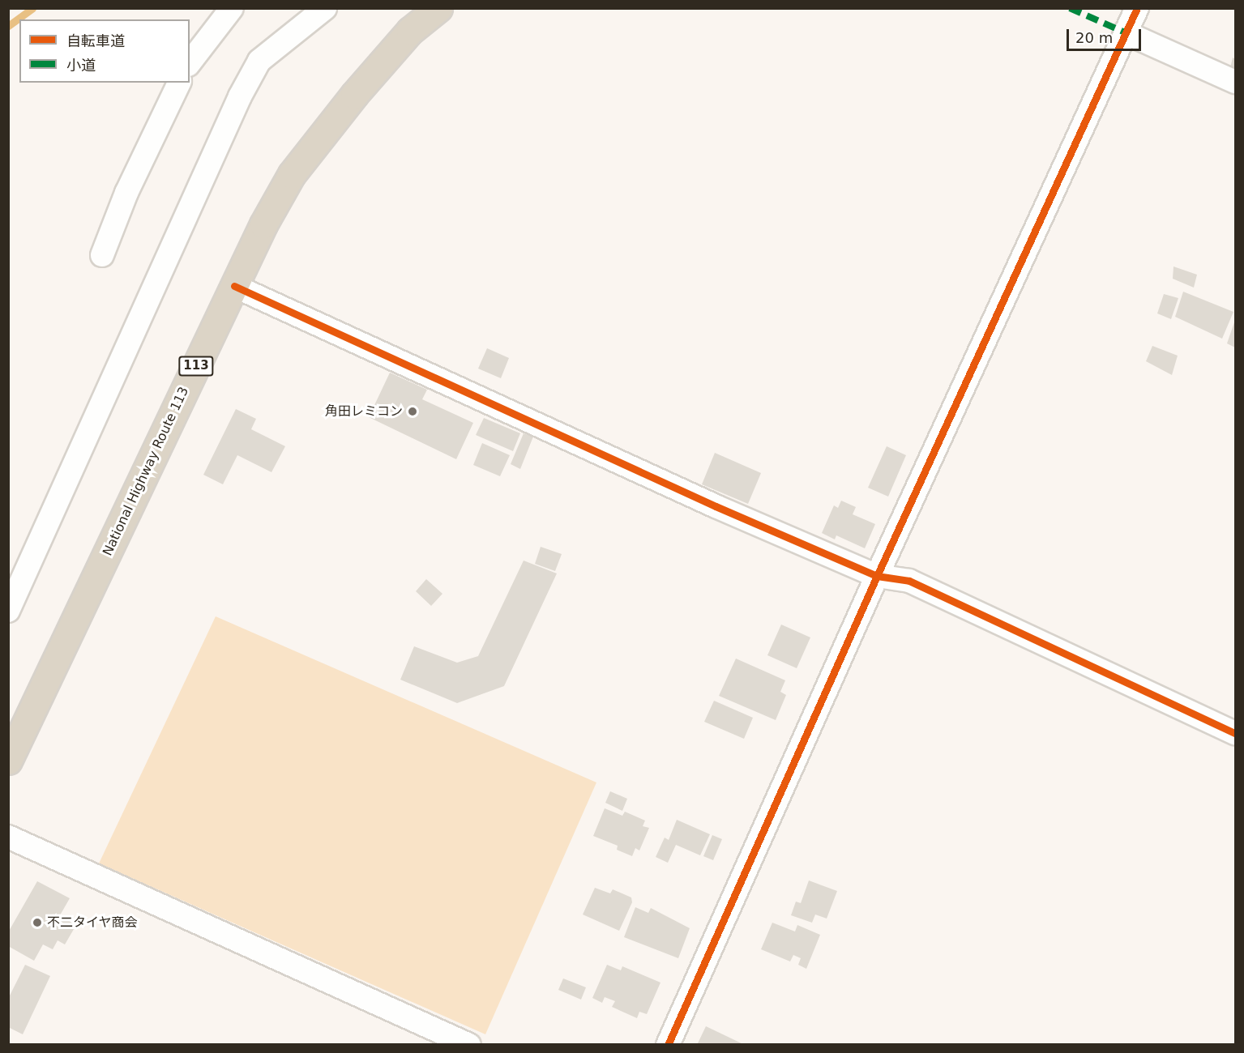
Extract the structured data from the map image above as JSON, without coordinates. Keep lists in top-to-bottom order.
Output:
{
  "streets": {
    "highway": ["113", "National Highway Route 113"]
  },
  "places": ["角田レミコン", "不二タイヤ商会"],
  "legend": ["自転車道", "小道"],
  "scale_bar": "20 m"
}
